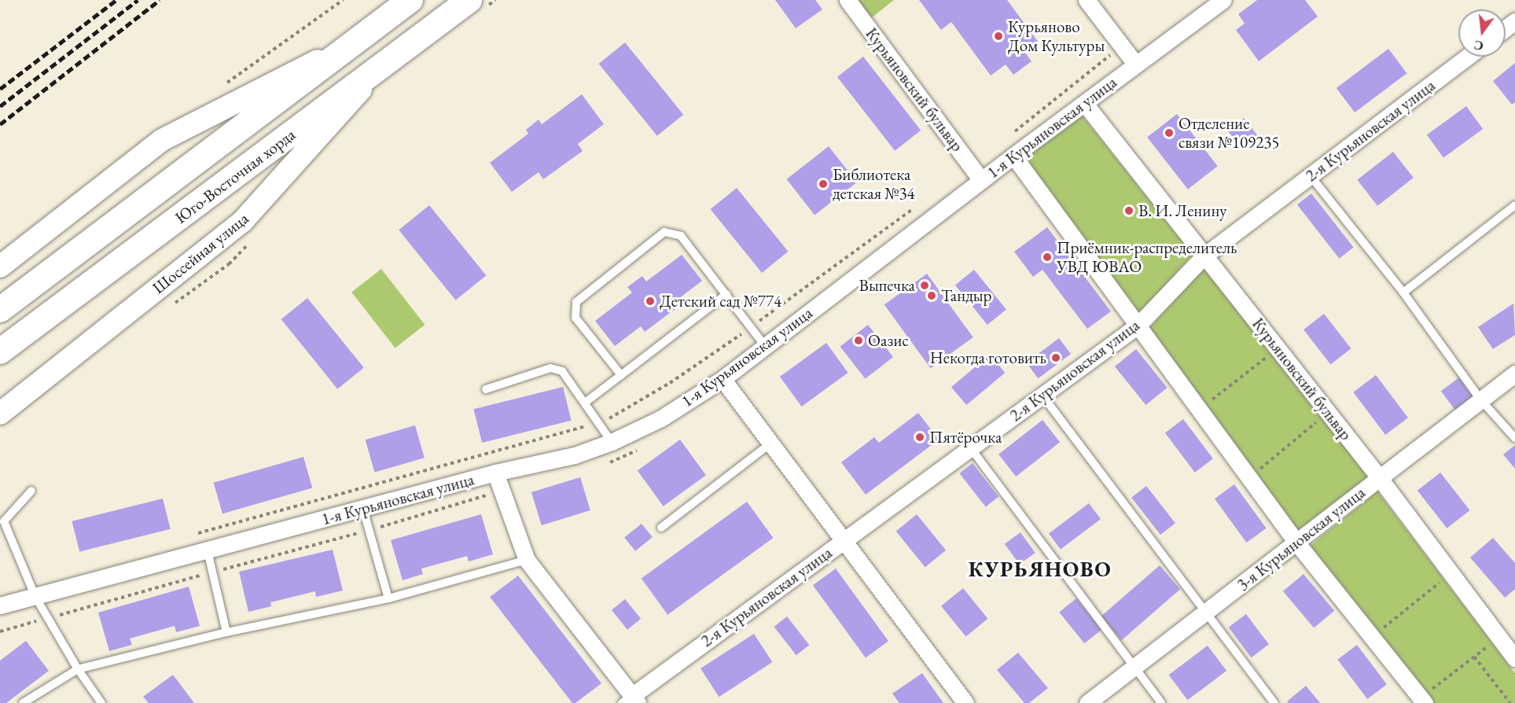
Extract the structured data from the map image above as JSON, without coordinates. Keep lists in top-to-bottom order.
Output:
{
  "streets": {
    "main road": ["Юго-Восточная хорда"],
    "street": [
      "Курьяновский бульвар",
      "1-я Курьяновская улица",
      "2-я Курьяновская улица",
      "Шоссейная улица",
      "3-я Курьяновская улица"
    ]
  },
  "crossings": [
    ["Курьяновский бульвар", "1-я Курьяновская улица"],
    ["Курьяновский бульвар", "2-я Курьяновская улица"],
    ["Курьяновский бульвар", "3-я Курьяновская улица"],
    ["Юго-Восточная хорда", "Шоссейная улица"]
  ],
  "districts": ["КУРЬЯНОВО"],
  "places": [
    "Курьяново Дом Культуры",
    "Отделение связи №109235",
    "Библиотека детская №34",
    "В. И. Ленину",
    "Приёмник-распределитель УВД ЮВАО",
    "Выпечка",
    "Тандыр",
    "Детский сад №774",
    "Оазис",
    "Некогда готовить",
    "Пятёрочка"
  ],
  "north": "bottom"
}
